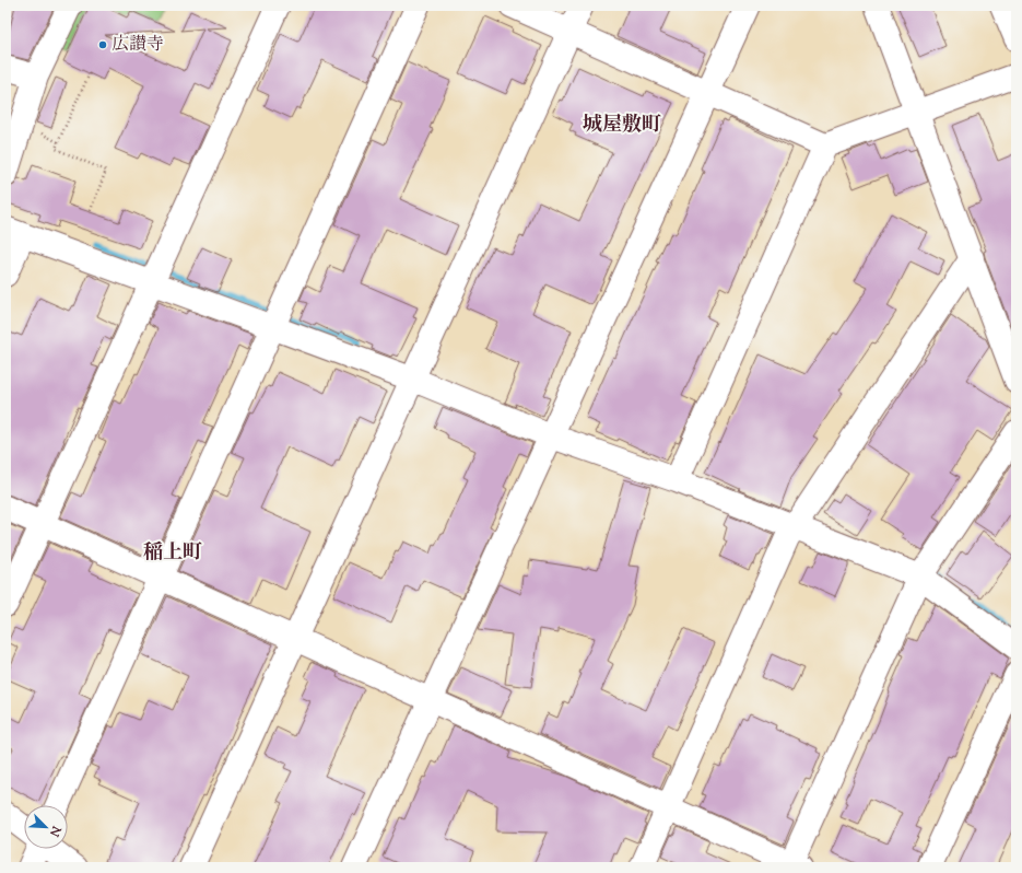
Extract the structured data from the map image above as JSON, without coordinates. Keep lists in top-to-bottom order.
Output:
{
  "districts": ["城屋敷町", "稲上町"],
  "places": ["広讃寺"],
  "north": "bottom right"
}
